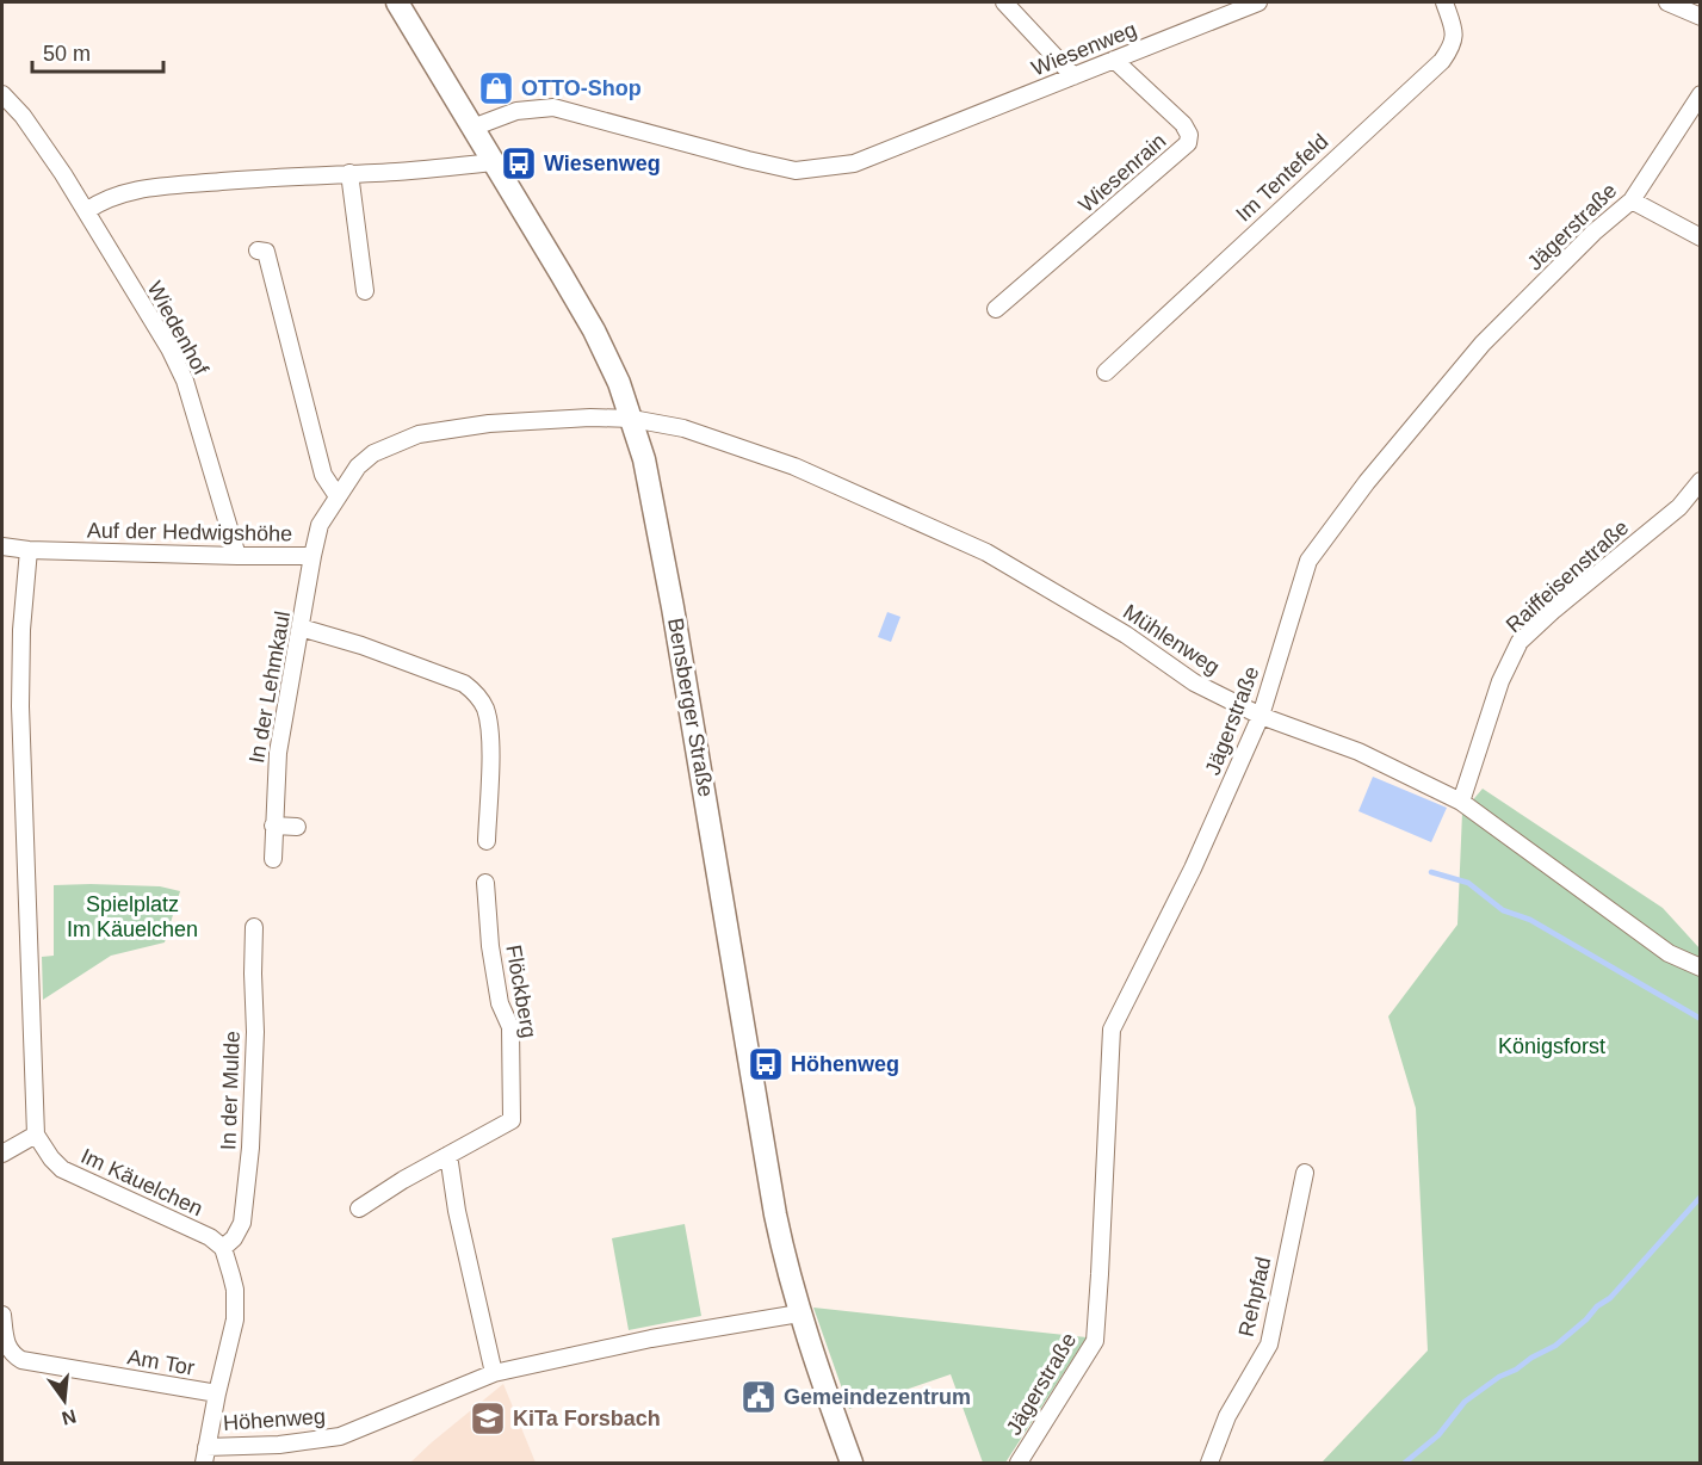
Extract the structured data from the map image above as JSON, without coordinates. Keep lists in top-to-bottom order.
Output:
{
  "streets": {
    "main road": ["Bensberger Straße"],
    "street": [
      "Wiesenweg",
      "Wiesenrain",
      "Im Tentefeld",
      "Jägerstraße",
      "Wiedenhof",
      "Auf der Hedwigshöhe",
      "Raiffeisenstraße",
      "Mühlenweg",
      "In der Lehmkaul",
      "Flöckberg",
      "In der Mulde",
      "Im Käuelchen",
      "Rehpfad",
      "Am Tor",
      "Höhenweg"
    ]
  },
  "crossings": [
    ["Wiesenweg", "Wiesenrain"],
    ["Wiesenweg", "Bensberger Straße"],
    ["Jägerstraße", "Mühlenweg"],
    ["Wiedenhof", "Auf der Hedwigshöhe"],
    ["Auf der Hedwigshöhe", "Mühlenweg"],
    ["Auf der Hedwigshöhe", "In der Lehmkaul"],
    ["Auf der Hedwigshöhe", "Bensberger Straße"],
    ["Raiffeisenstraße", "Mühlenweg"],
    ["Mühlenweg", "Bensberger Straße"],
    ["Bensberger Straße", "Höhenweg"],
    ["In der Mulde", "Im Käuelchen"]
  ],
  "parks": ["Spielplatz Im Käuelchen", "Königsforst"],
  "places": {
    "shop": ["OTTO-Shop"],
    "bus stop": ["Wiesenweg", "Höhenweg"],
    "public building": ["Gemeindezentrum"],
    "school or university": ["KiTa Forsbach"]
  },
  "scale_bar": "50 m",
  "north": "bottom"
}
